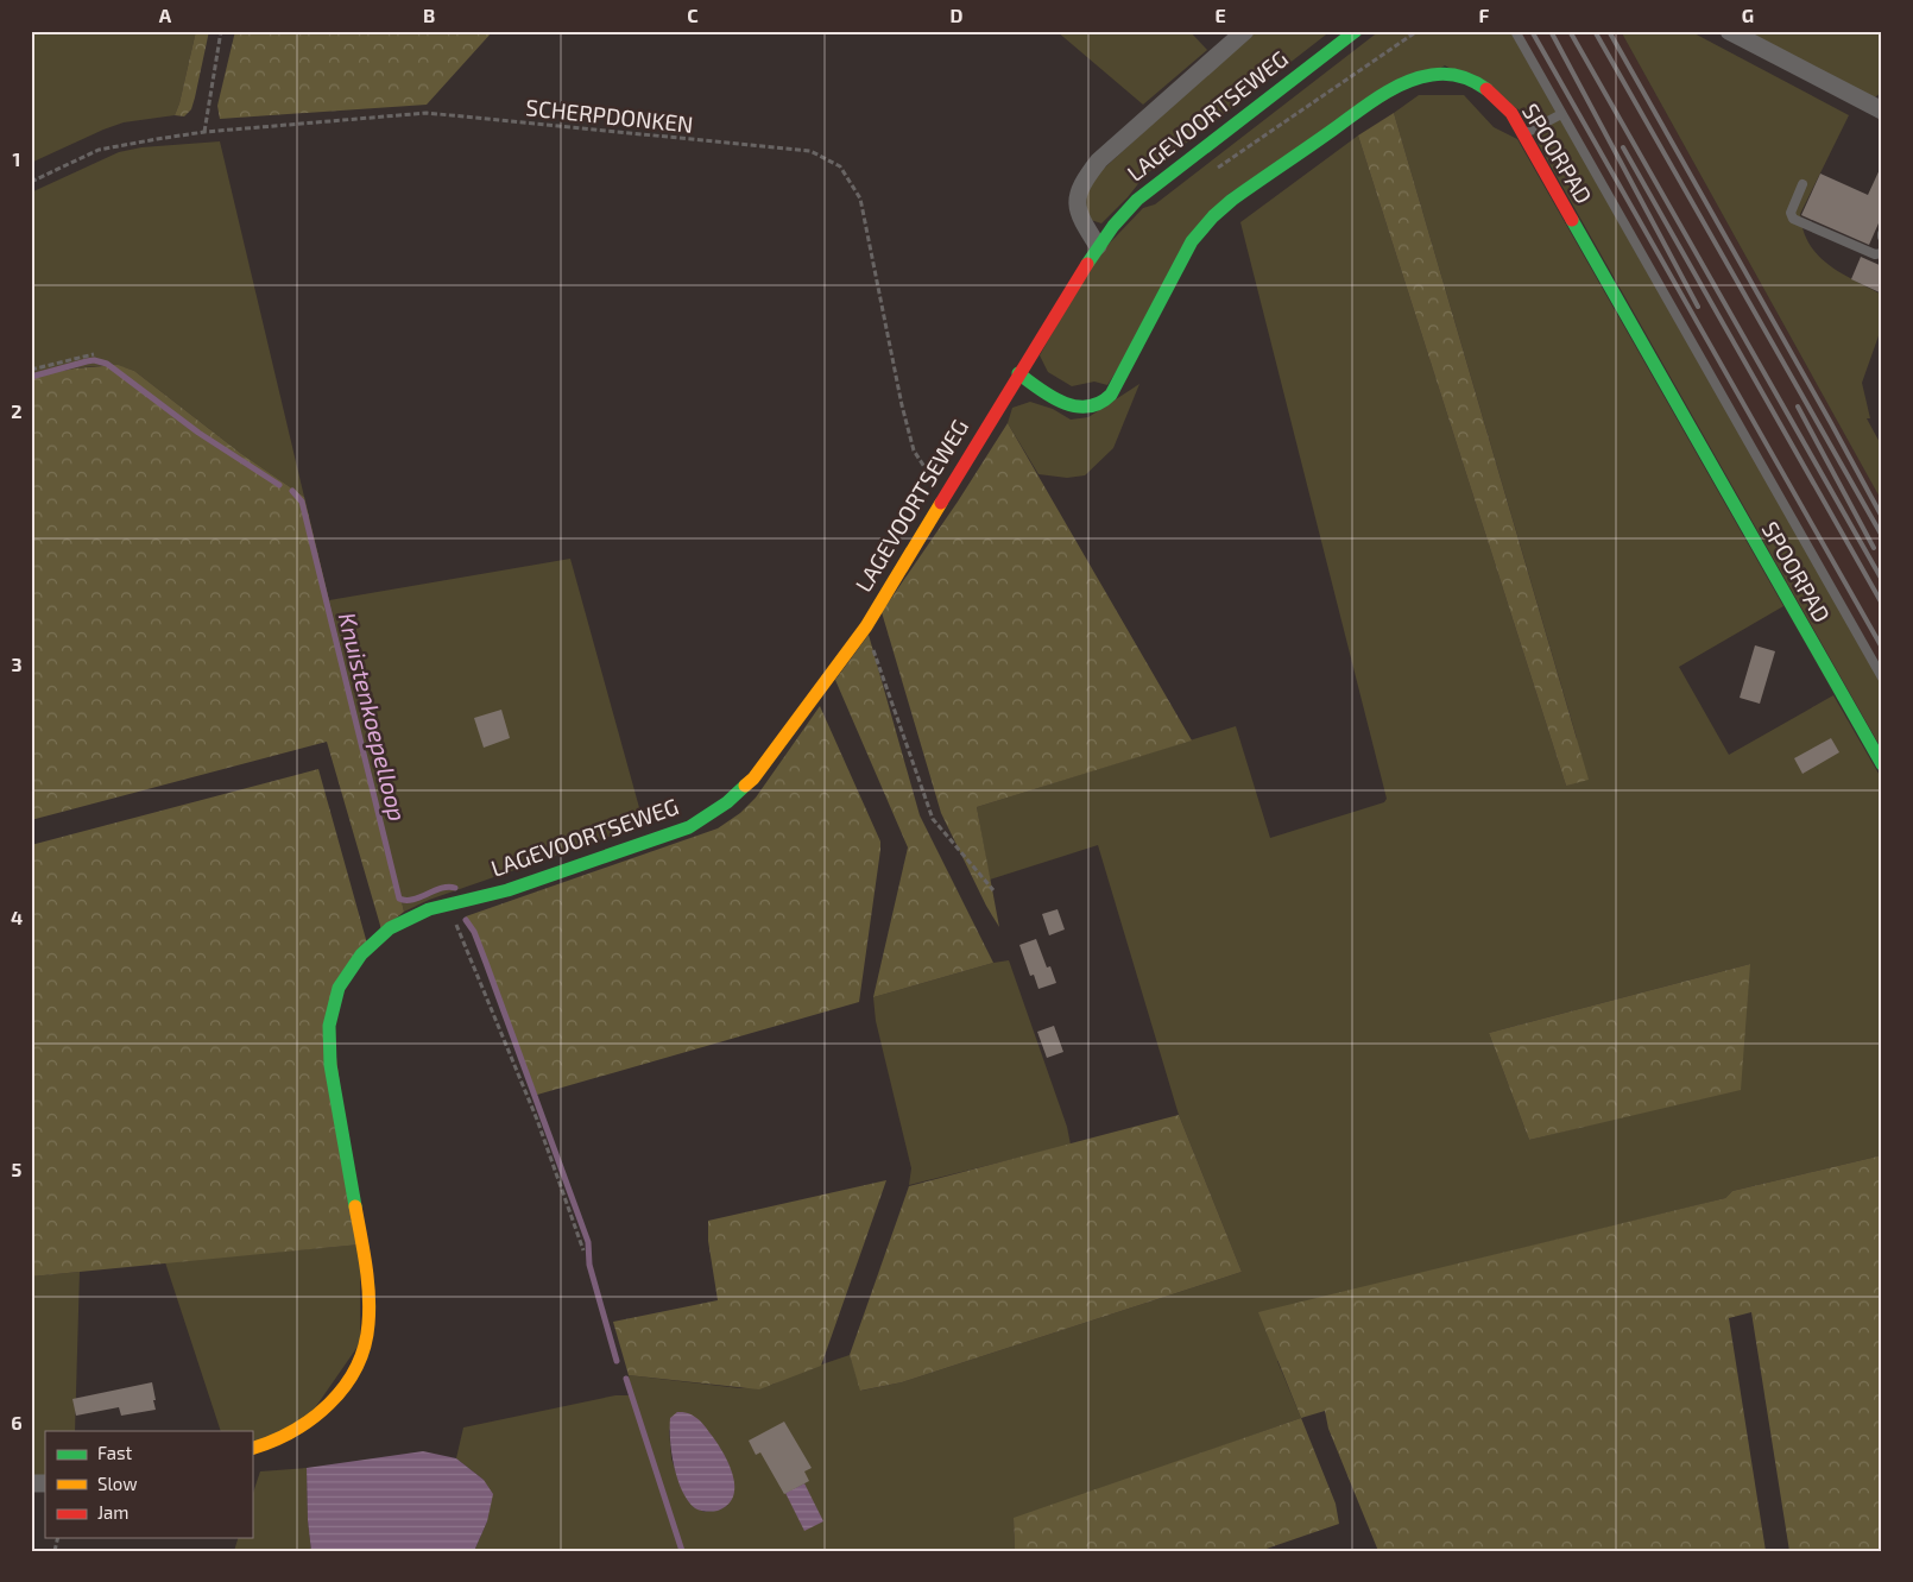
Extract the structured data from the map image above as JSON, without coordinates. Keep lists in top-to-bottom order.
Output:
{
  "streets": {
    "street": ["LAGEVOORTSEWEG", "SPOORPAD"],
    "path": ["SCHERPDONKEN"]
  },
  "crossings": [
    ["SCHERPDONKEN", "LAGEVOORTSEWEG"],
    ["LAGEVOORTSEWEG", "SPOORPAD"]
  ],
  "water": ["Knuistenkoepelloop"],
  "legend": ["Fast", "Slow", "Jam"],
  "grid": {
    "columns": [
      "A",
      "B",
      "C",
      "D",
      "E",
      "F",
      "G"
    ],
    "rows": [
      "1",
      "2",
      "3",
      "4",
      "5",
      "6"
    ]
  }
}
